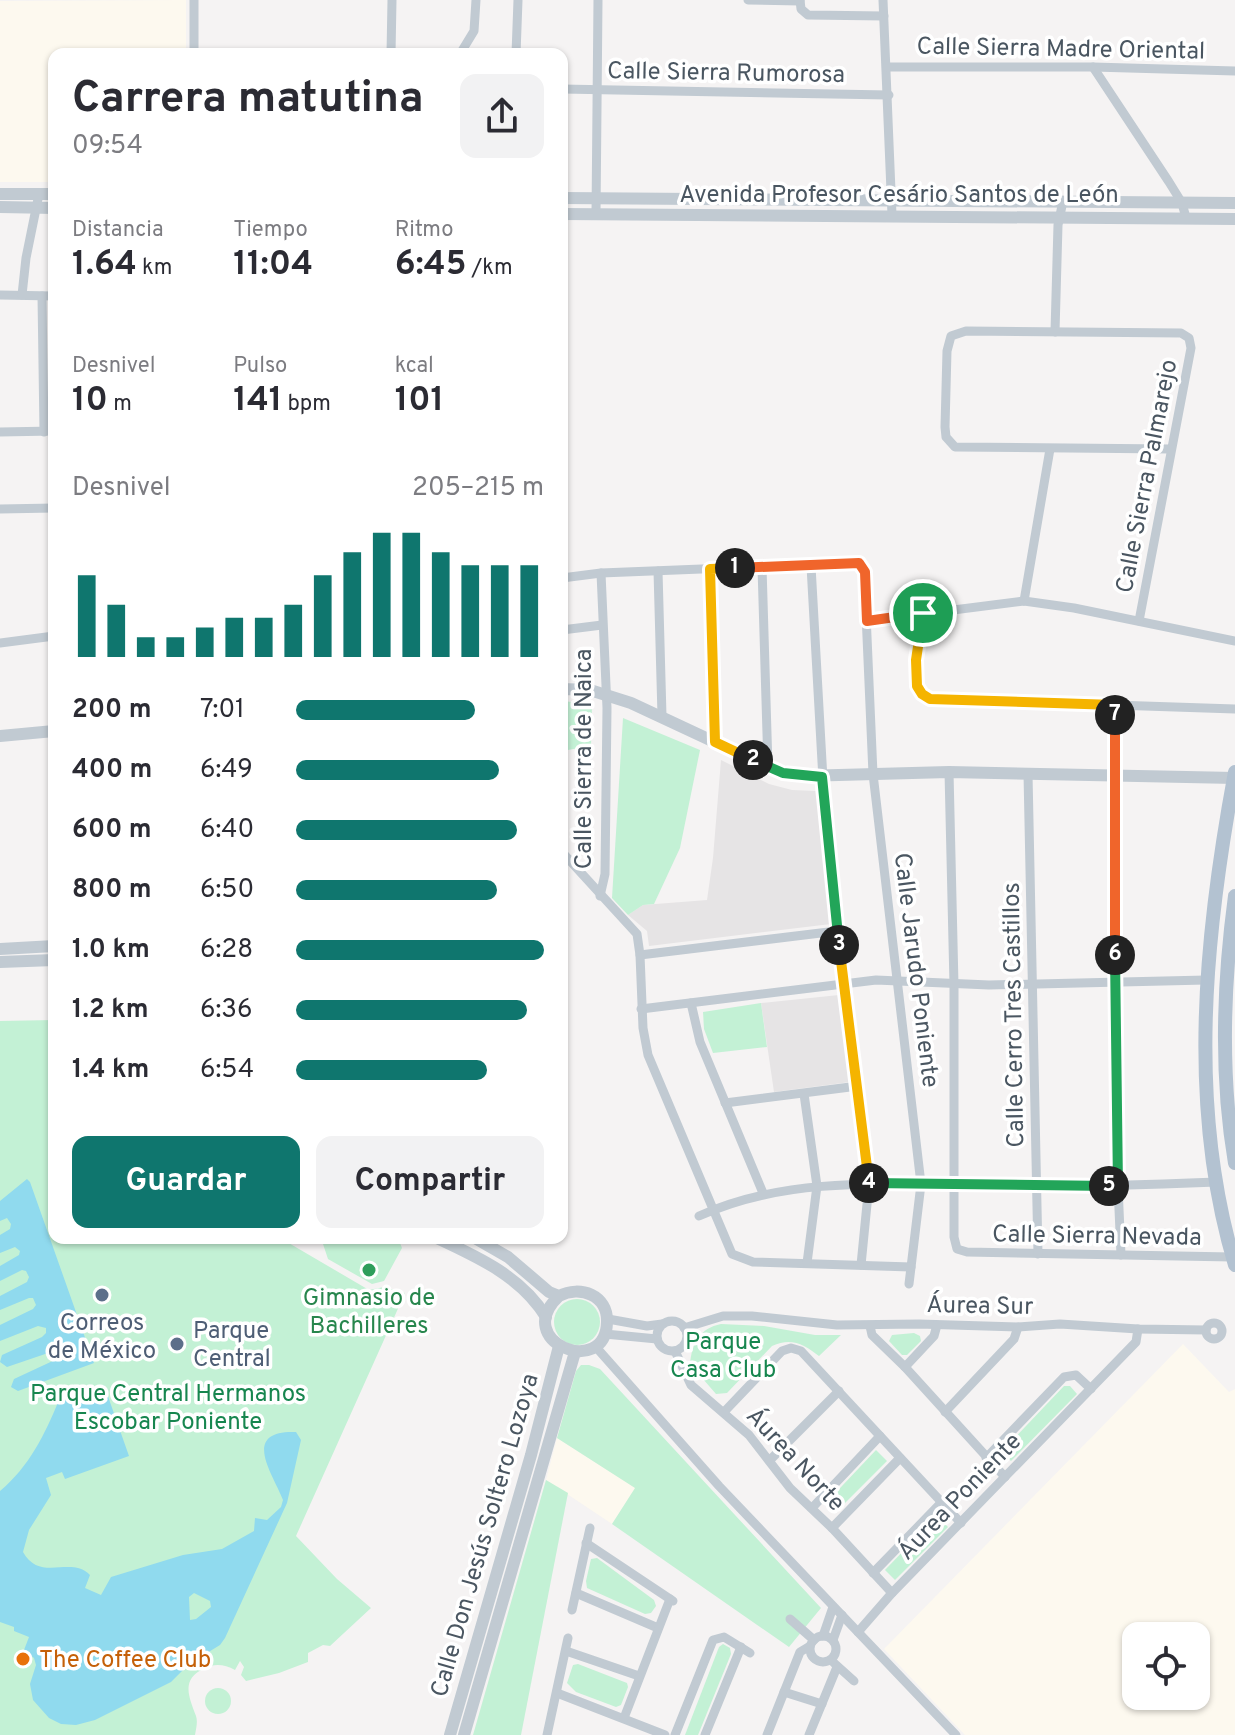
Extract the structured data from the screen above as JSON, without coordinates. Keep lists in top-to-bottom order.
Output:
{
  "streets": {
    "street": [
      "Calle Sierra Madre Oriental",
      "Calle Sierra Rumorosa",
      "Avenida Profesor Cesário Santos de León",
      "Calle Sierra Palmarejo",
      "Calle Sierra de Naica",
      "Calle Jarudo Poniente",
      "Calle Cerro Tres Castillos",
      "Calle Sierra Nevada",
      "Áurea Sur",
      "Áurea Norte",
      "Áurea Poniente",
      "Calle Don Jesús Soltero Lozoya"
    ]
  },
  "crossings": [
    ["Calle Cerro Tres Castillos", "Calle Sierra Nevada"],
    ["Áurea Sur", "Áurea Norte"],
    ["Áurea Sur", "Áurea Poniente"],
    ["Áurea Norte", "Áurea Poniente"]
  ],
  "parks": ["Parque Casa Club", "Parque Central Hermanos Escobar Poniente"],
  "places": [
    "Gimnasio de Bachilleres",
    "Correos de México",
    "Parque Central",
    "The Coffee Club"
  ],
  "page": {
    "heading": ["Carrera matutina", "09:54"],
    "stats": [
      ["Distancia", "1.64 km"],
      ["Tiempo", "11:04"],
      ["Ritmo", "6:45 /km"],
      ["Desnivel", "10 m"],
      ["Pulso", "141 bpm"],
      ["kcal", "101"]
    ],
    "chart": ["Desnivel", "205–215 m"],
    "pins": [
      "1",
      "7",
      "2",
      "3",
      "6",
      "4",
      "5"
    ],
    "list": [
      {
        "name": "200 m",
        "note": "7:01"
      },
      {
        "name": "400 m",
        "note": "6:49"
      },
      {
        "name": "600 m",
        "note": "6:40"
      },
      {
        "name": "800 m",
        "note": "6:50"
      },
      {
        "name": "1.0 km",
        "note": "6:28"
      },
      {
        "name": "1.2 km",
        "note": "6:36"
      },
      {
        "name": "1.4 km",
        "note": "6:54"
      }
    ],
    "buttons": ["Guardar", "Compartir"]
  }
}
